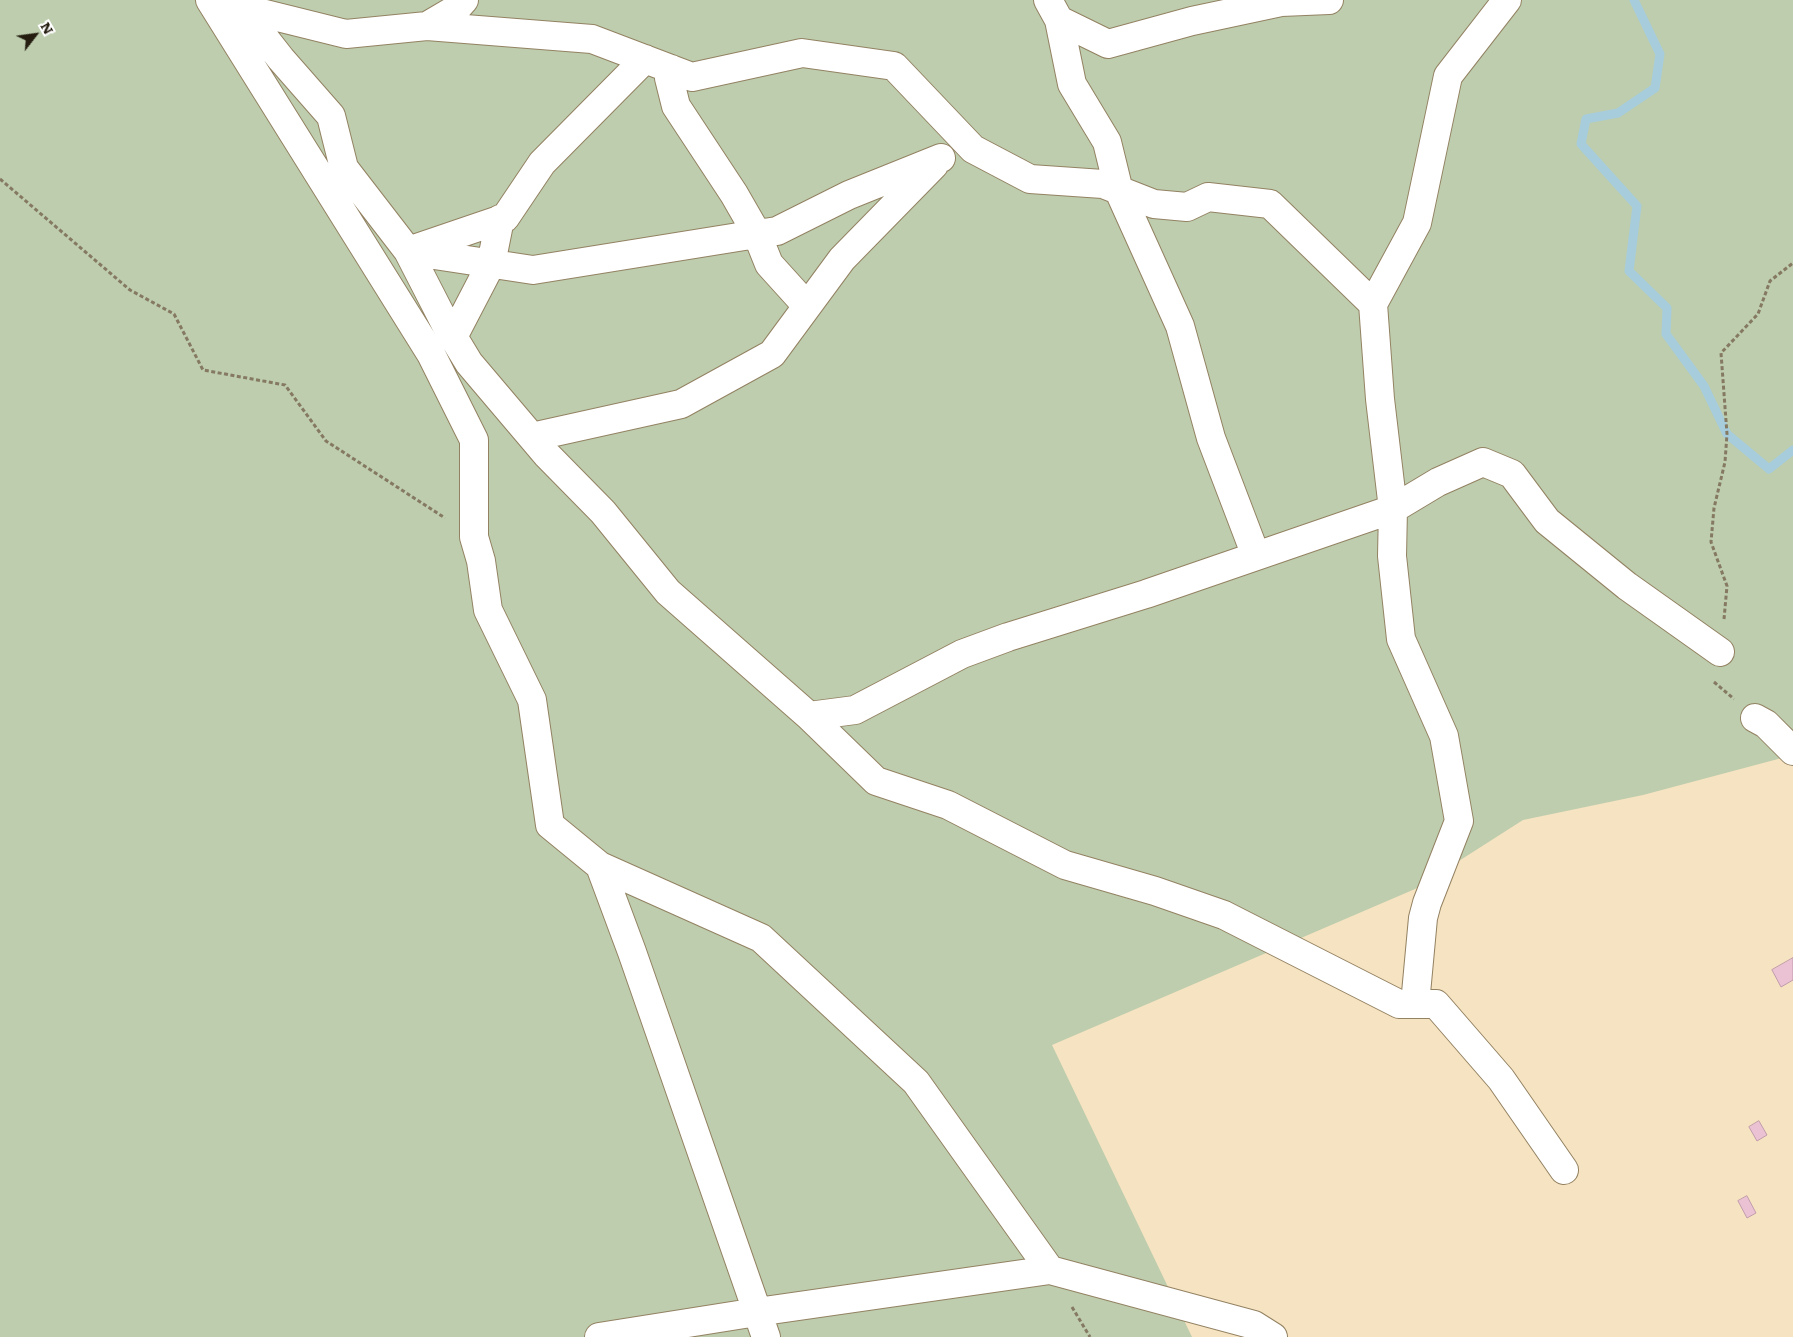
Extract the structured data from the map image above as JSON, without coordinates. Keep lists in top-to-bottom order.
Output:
{
  "north": "top right"
}
